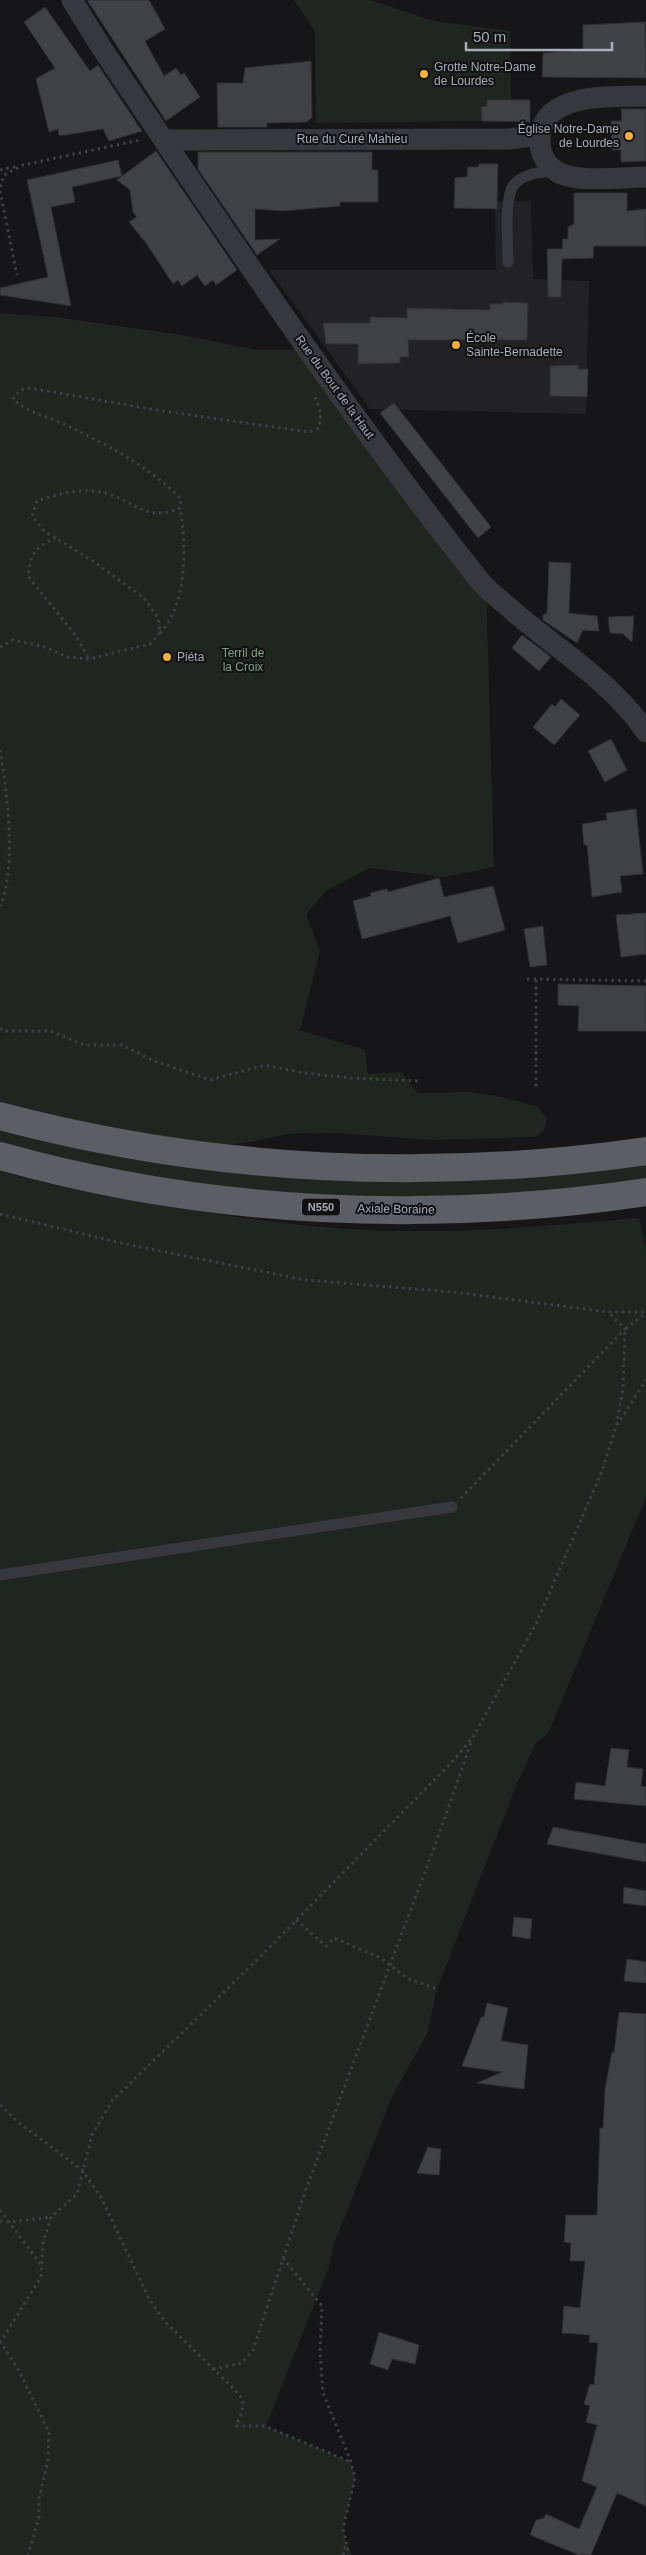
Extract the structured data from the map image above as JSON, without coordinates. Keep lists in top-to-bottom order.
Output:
{
  "streets": {
    "highway": ["N550", "Axiale Boraine"],
    "street": ["Rue du Curé Mahieu", "Rue du Bout de la Haut"]
  },
  "crossings": [
    ["Rue du Curé Mahieu", "Rue du Bout de la Haut"]
  ],
  "parks": ["Terril de la Croix"],
  "places": [
    "Grotte Notre-Dame de Lourdes",
    "Église Notre-Dame de Lourdes",
    "École Sainte-Bernadette",
    "Piéta"
  ],
  "scale_bar": "50 m"
}
